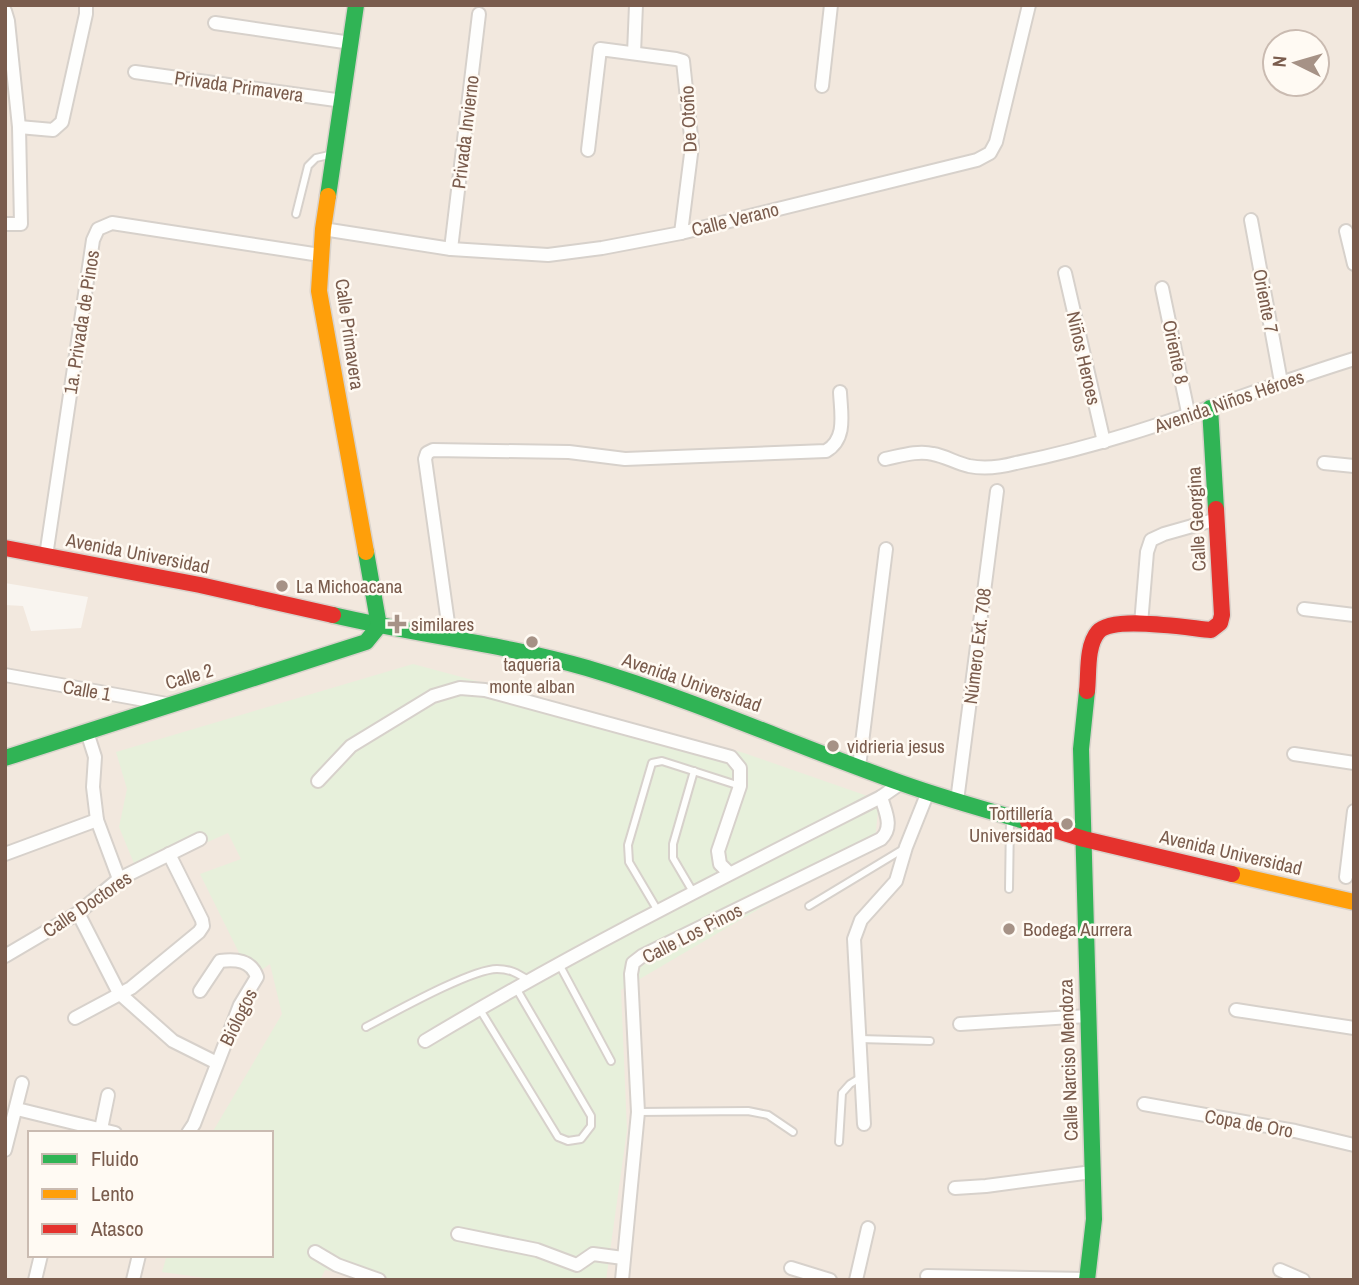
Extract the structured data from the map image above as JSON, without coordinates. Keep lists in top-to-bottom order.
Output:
{
  "streets": {
    "street": [
      "Privada Primavera",
      "De Otoño",
      "Privada Invierno",
      "Calle Verano",
      "Oriente 7",
      "1a. Privada de Pinos",
      "Calle Primavera",
      "Oriente 8",
      "Niños Heroes",
      "Avenida Niños Héroes",
      "Calle Georgina",
      "Avenida Universidad",
      "Número Ext. 708",
      "Calle 2",
      "Calle 1",
      "Calle Doctores",
      "Calle Los Pinos",
      "Biólogos",
      "Calle Narciso Mendoza",
      "Copa de Oro"
    ]
  },
  "crossings": [
    ["Privada Primavera", "Calle Primavera"],
    ["De Otoño", "Calle Verano"],
    ["Privada Invierno", "Calle Verano"],
    ["Calle Verano", "Calle Primavera"],
    ["Oriente 7", "Avenida Niños Héroes"],
    ["1a. Privada de Pinos", "Calle Primavera"],
    ["1a. Privada de Pinos", "Avenida Universidad"],
    ["Calle Primavera", "Avenida Universidad"],
    ["Calle Primavera", "Calle 2"],
    ["Oriente 8", "Avenida Niños Héroes"],
    ["Niños Heroes", "Avenida Niños Héroes"],
    ["Avenida Niños Héroes", "Calle Georgina"],
    ["Calle Georgina", "Calle Narciso Mendoza"],
    ["Avenida Universidad", "Número Ext. 708"],
    ["Avenida Universidad", "Calle 2"],
    ["Avenida Universidad", "Calle Narciso Mendoza"],
    ["Calle 2", "Calle 1"]
  ],
  "places": {
    "other": [
      "La Michoacana",
      "taqueria monte alban",
      "vidrieria jesus",
      "Tortillería Universidad",
      "Bodega Aurrera"
    ],
    "health": ["similares"]
  },
  "legend": ["Fluido", "Lento", "Atasco"],
  "north": "left"
}
